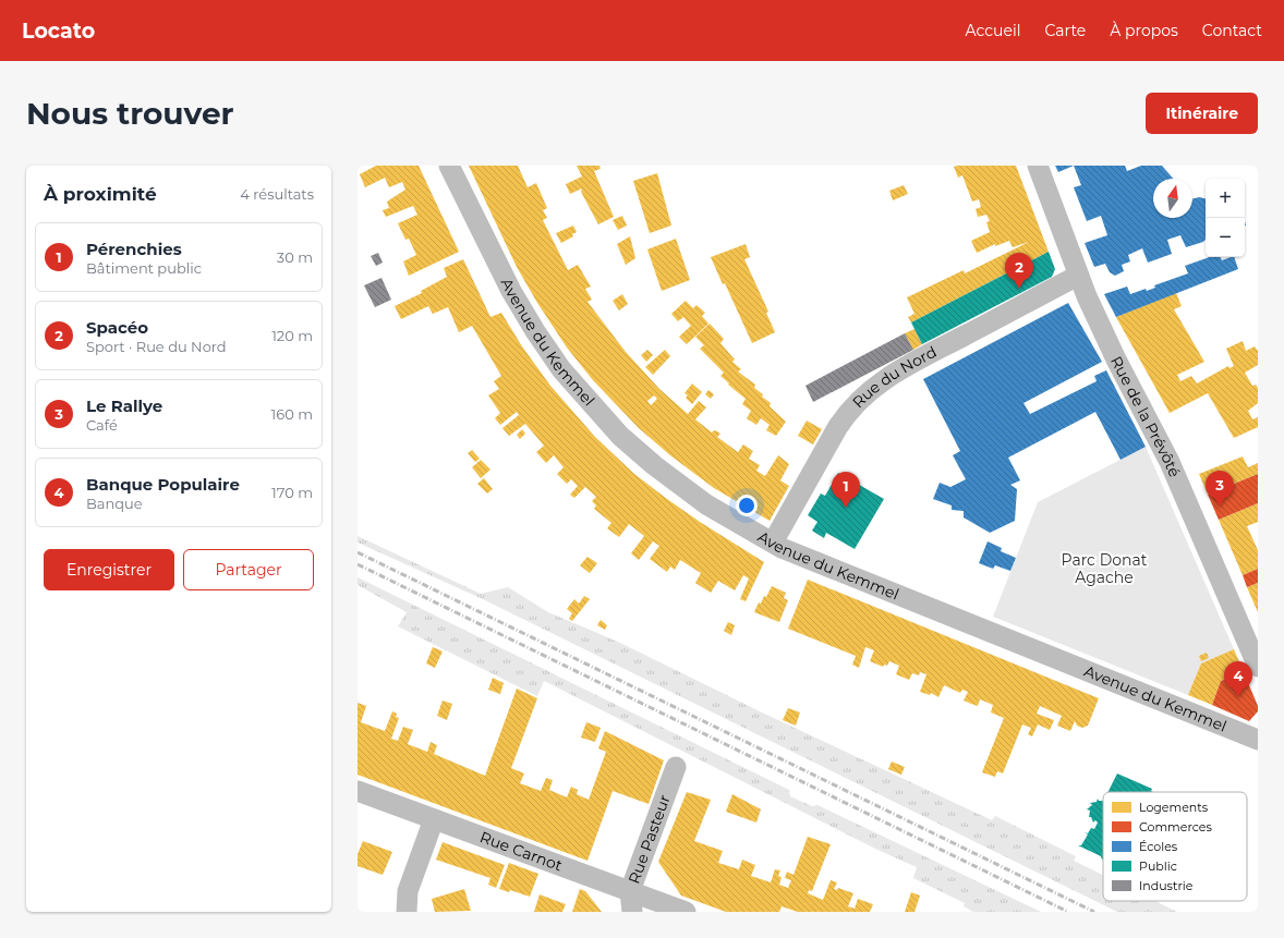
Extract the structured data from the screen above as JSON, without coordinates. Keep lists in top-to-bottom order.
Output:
{
  "streets": {
    "street": [
      "Avenue du Kemmel",
      "Rue du Nord",
      "Rue de la Prévôté",
      "Rue Pasteur",
      "Rue Carnot"
    ]
  },
  "crossings": [
    ["Avenue du Kemmel", "Rue du Nord"],
    ["Rue du Nord", "Rue de la Prévôté"],
    ["Rue Pasteur", "Rue Carnot"]
  ],
  "parks": ["Parc Donat Agache"],
  "legend": [
    "Logements",
    "Commerces",
    "Écoles",
    "Public",
    "Industrie"
  ],
  "north": "top",
  "page": {
    "header": "Locato",
    "nav": [
      "Accueil",
      "Carte",
      "À propos",
      "Contact"
    ],
    "buttons": [
      "Itinéraire",
      ["Enregistrer", "Partager"]
    ],
    "title": "Nous trouver",
    "heading": ["À proximité", "4 résultats"],
    "map_buttons": ["+", "−"],
    "list": [
      {
        "mark": "1",
        "name": "Pérenchies",
        "note": "Bâtiment public",
        "value": "30 m"
      },
      {
        "mark": "2",
        "name": "Spacéo",
        "note": "Sport · Rue du Nord",
        "value": "120 m"
      },
      {
        "mark": "3",
        "name": "Le Rallye",
        "note": "Café",
        "value": "160 m"
      },
      {
        "mark": "4",
        "name": "Banque Populaire",
        "note": "Banque",
        "value": "170 m"
      }
    ],
    "pins": [
      "2",
      "3",
      "1",
      "4"
    ]
  }
}
